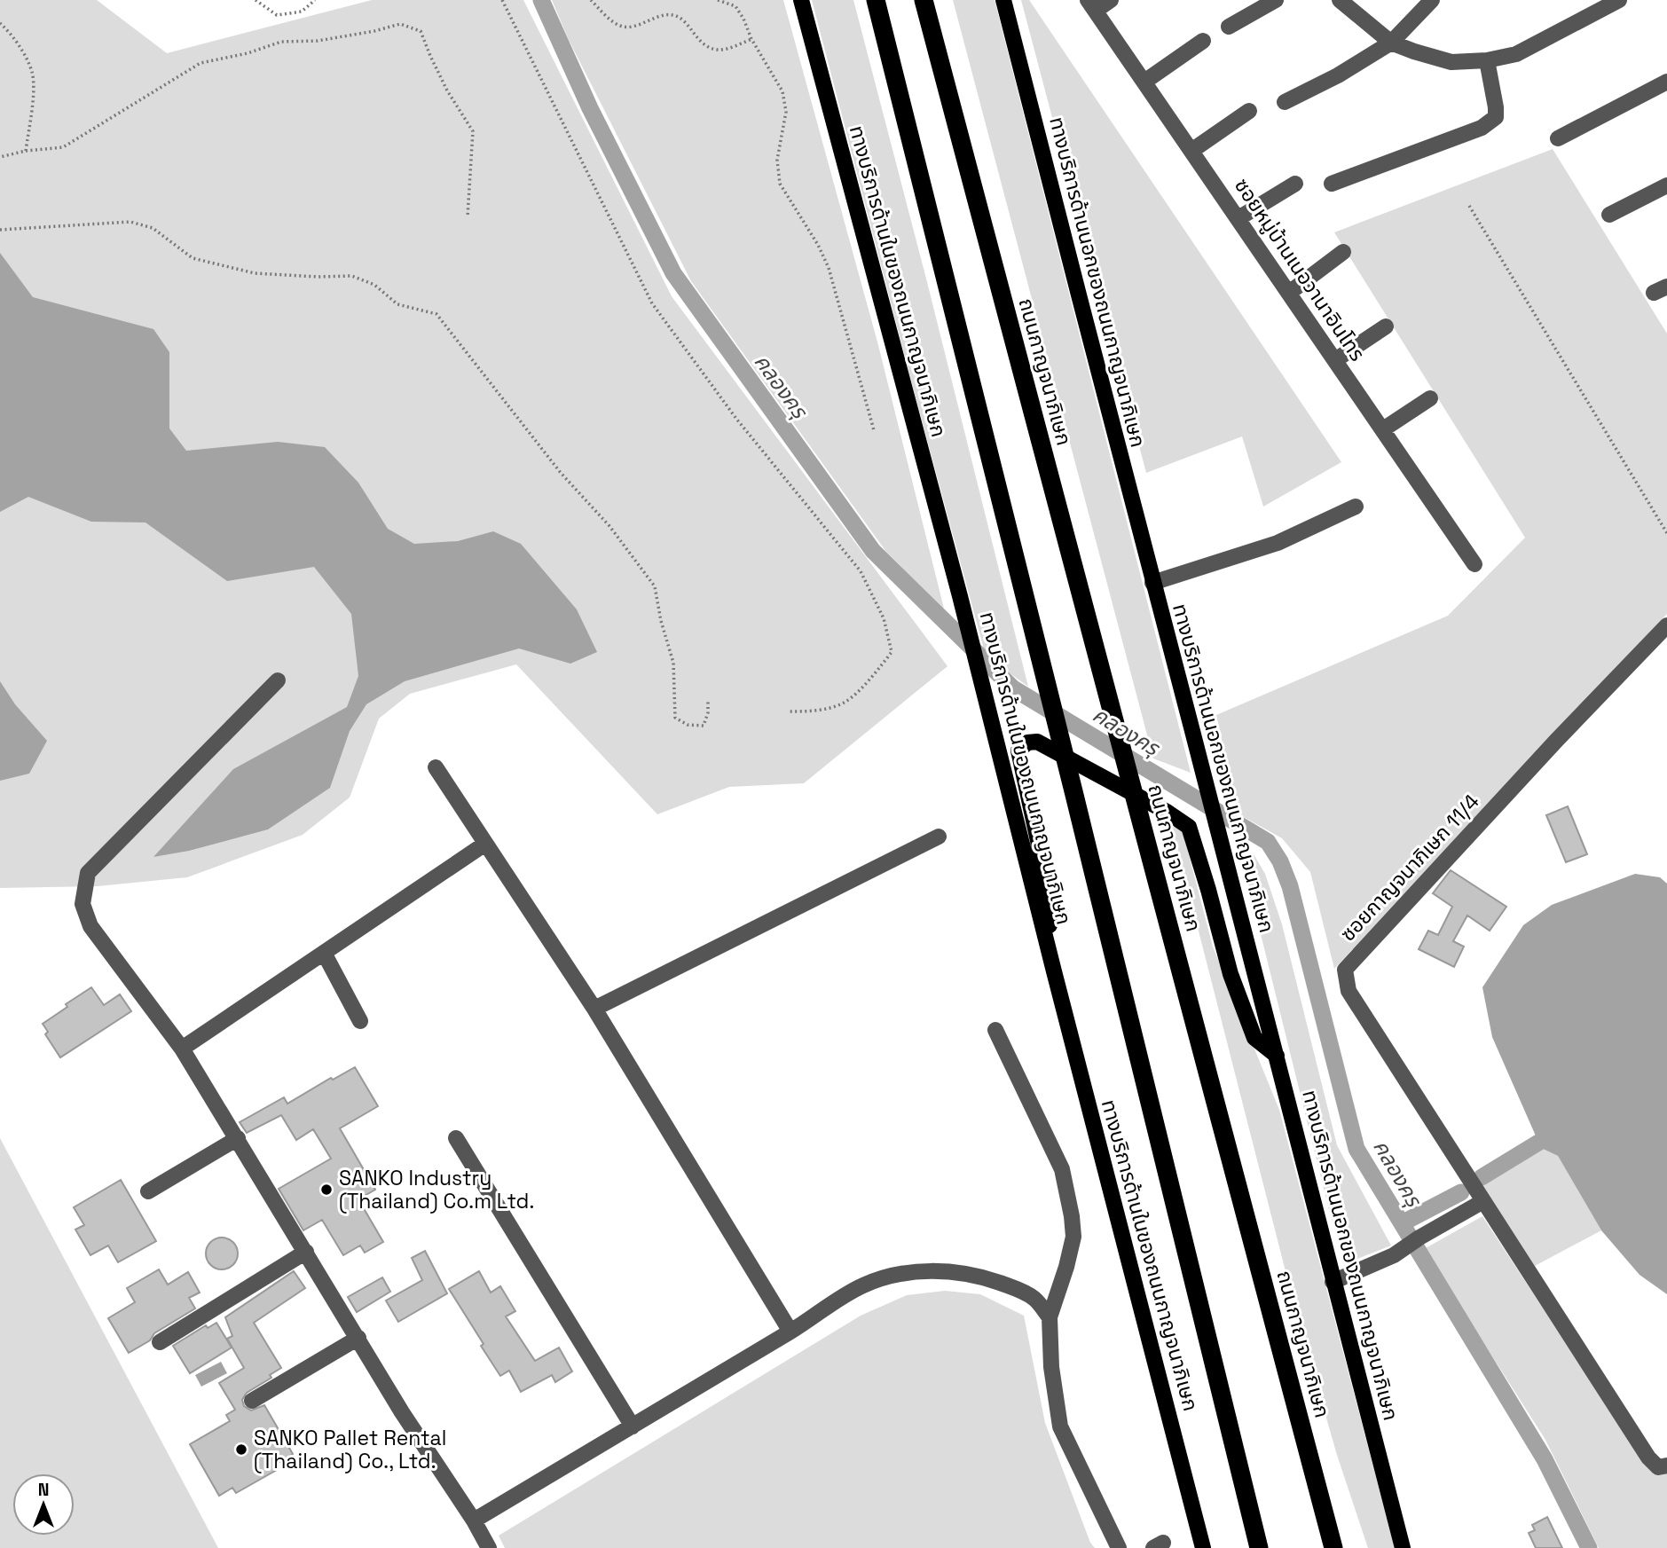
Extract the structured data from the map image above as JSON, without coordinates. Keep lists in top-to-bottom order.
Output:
{
  "streets": {
    "highway": ["ถนนกาญจนาภิเษก"],
    "main road": ["ทางบริการด้านในของถนนกาญจนาภิเษก", "ทางบริการด้านนอกของถนนกาญจนาภิเษก"],
    "street": ["ซอยหมู่บ้านเนอวานาอินโทร", "ซอยกาญจนาภิเษก 11/4"]
  },
  "water": ["คลองครุ"],
  "places": ["SANKO Industry (Thailand) Co.m Ltd.", "SANKO Pallet Rental (Thailand) Co., Ltd."],
  "north": "top"
}
